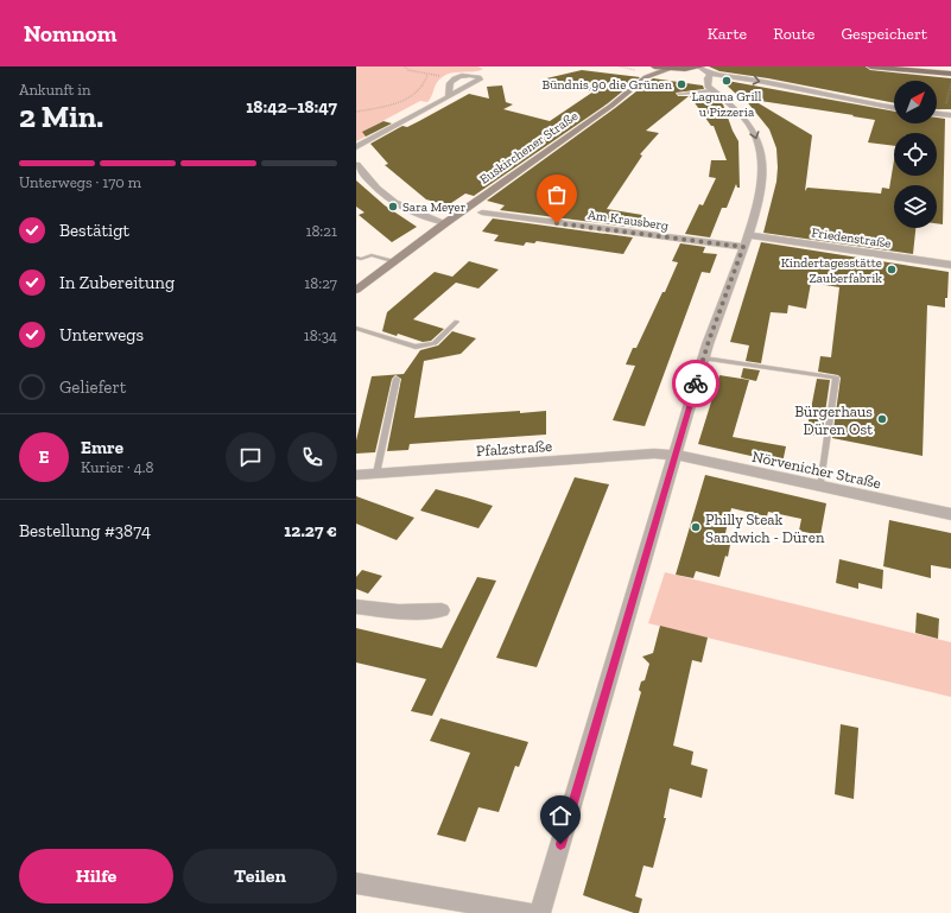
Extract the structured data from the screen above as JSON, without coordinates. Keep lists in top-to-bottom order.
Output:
{
  "streets": {
    "street": [
      "Euskirchener Straße",
      "Am Krausberg",
      "Friedenstraße",
      "Pfalzstraße",
      "Nörvenicher Straße"
    ]
  },
  "crossings": [
    ["Pfalzstraße", "Nörvenicher Straße"]
  ],
  "places": [
    "Laguna Grill u Pizzeria",
    "Bündnis 90 die Grünen",
    "Sara Meyer",
    "Kindertagesstätte Zauberfabrik",
    "Bürgerhaus Düren Ost",
    "Philly Steak Sandwich - Düren"
  ],
  "north": "top right",
  "page": {
    "header": "Nomnom",
    "nav": ["Karte", "Route", "Gespeichert"],
    "heading": ["2 Min.", "Ankunft in", "18:42–18:47"],
    "panel": [
      "Emre",
      "Kurier · 4.8",
      "Bestellung #3874",
      "12.27 €"
    ],
    "bar": "Unterwegs · 170 m",
    "list": [
      ["Bestätigt", "18:21"],
      ["In Zubereitung", "18:27"],
      ["Unterwegs", "18:34"],
      "Geliefert"
    ],
    "round": "E",
    "buttons": ["Hilfe", "Teilen"]
  }
}
